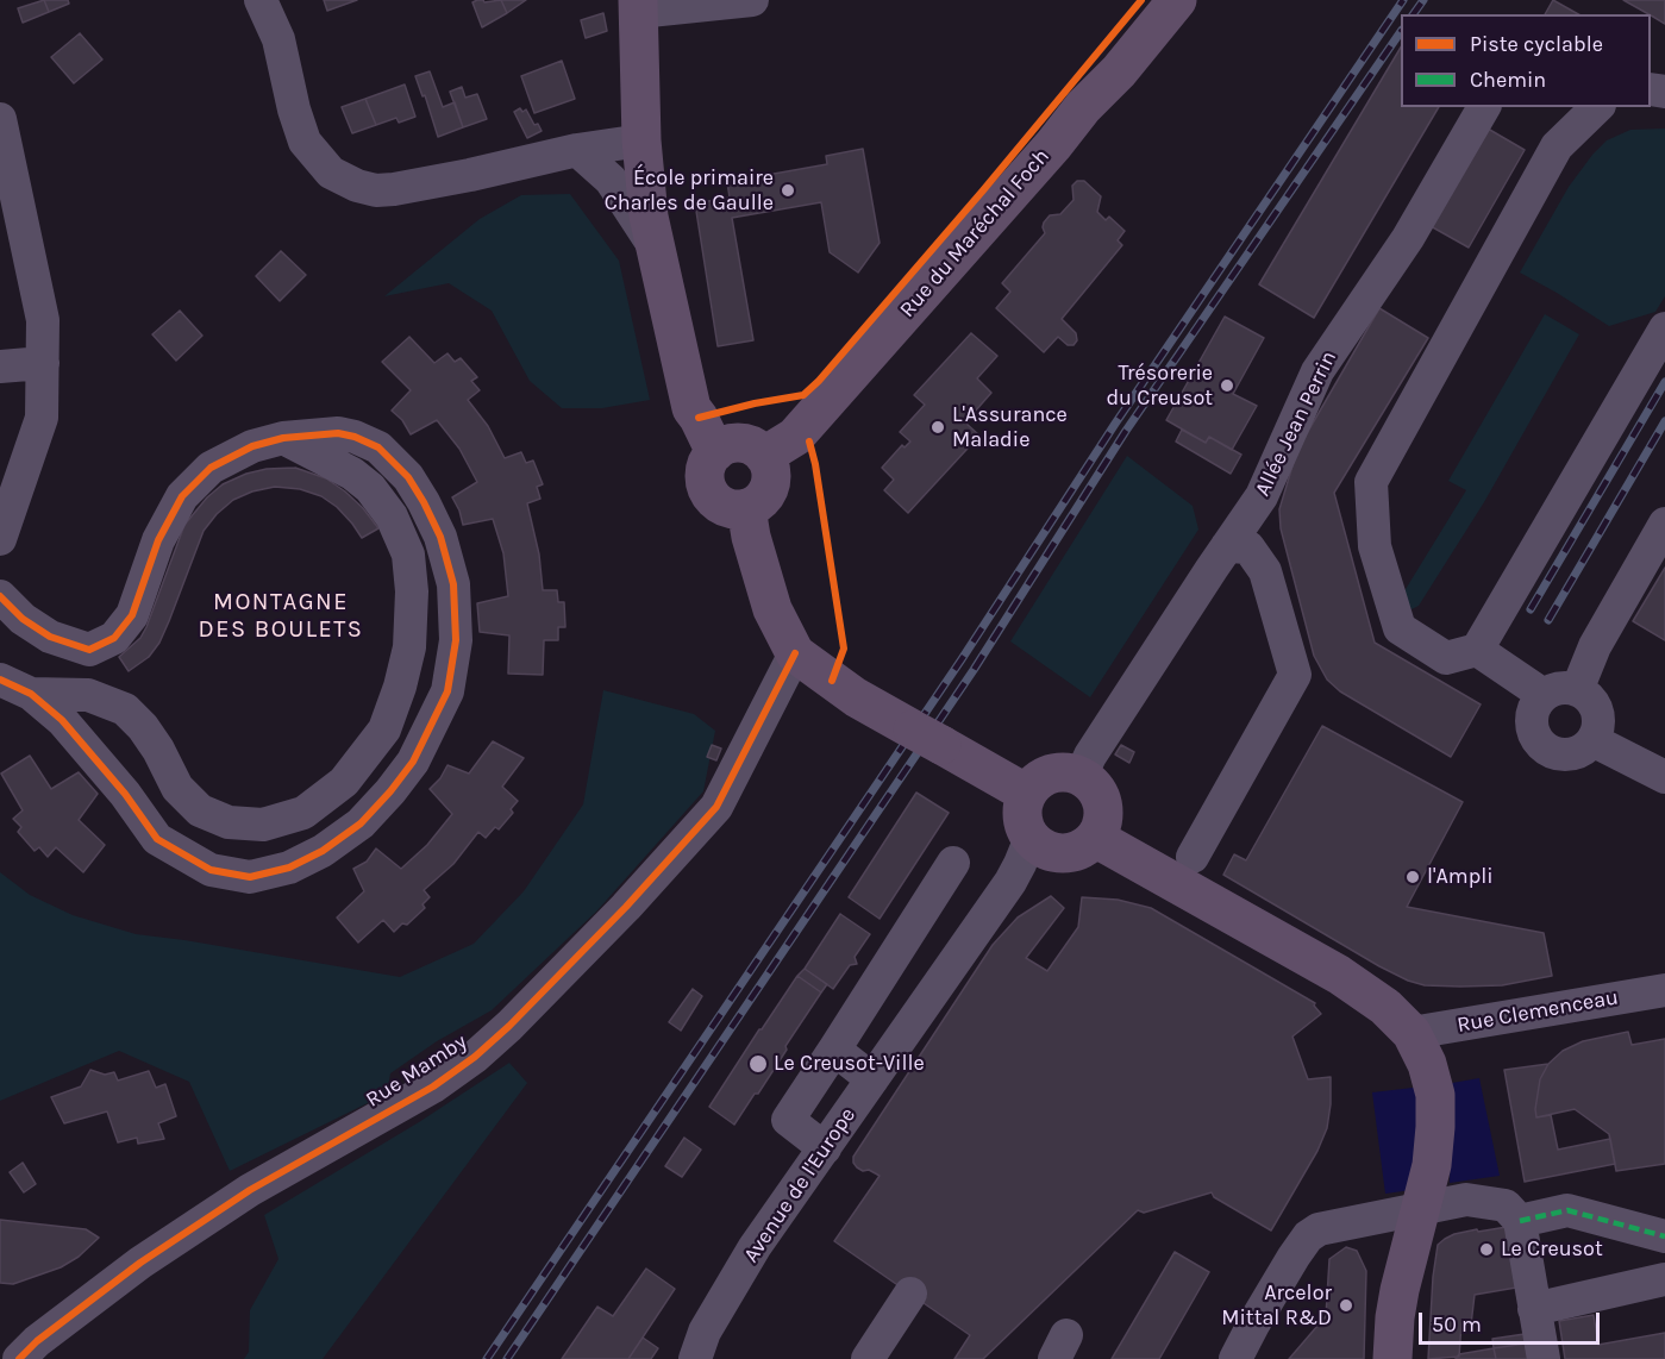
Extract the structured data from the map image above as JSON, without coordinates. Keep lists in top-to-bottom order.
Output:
{
  "streets": {
    "main road": ["Rue du Maréchal Foch"],
    "street": [
      "Allée Jean Perrin",
      "Rue Clemenceau",
      "Rue Mamby",
      "Avenue de l'Europe"
    ]
  },
  "crossings": [
    ["Allée Jean Perrin", "Avenue de l'Europe"]
  ],
  "districts": ["MONTAGNE DES BOULETS"],
  "places": [
    "École primaire Charles de Gaulle",
    "Trésorerie du Creusot",
    "L'Assurance Maladie",
    "l'Ampli",
    "Le Creusot-Ville",
    "Le Creusot",
    "Arcelor Mittal R&D"
  ],
  "legend": ["Piste cyclable", "Chemin"],
  "scale_bar": "50 m"
}
